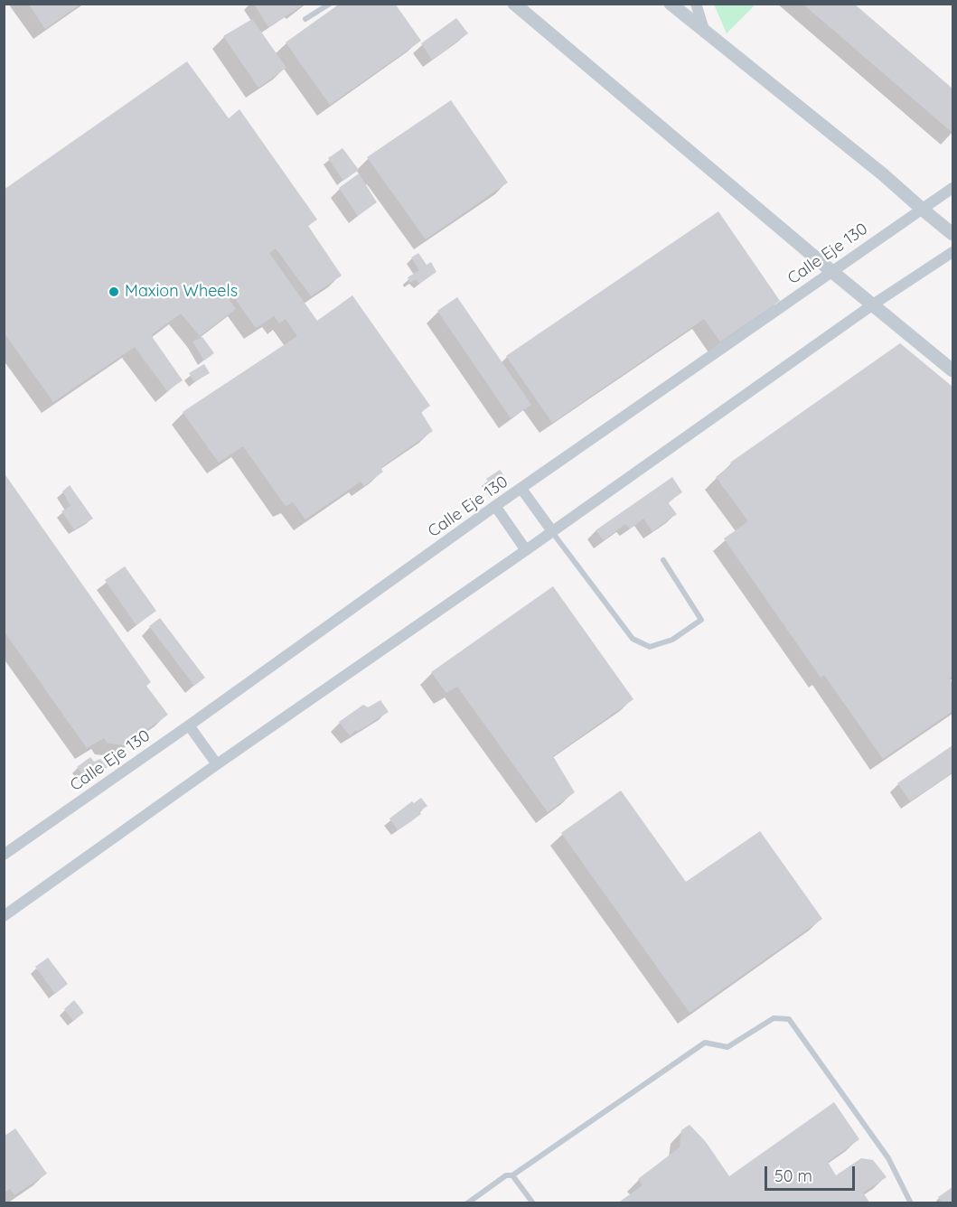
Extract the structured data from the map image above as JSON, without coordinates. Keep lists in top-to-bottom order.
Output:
{
  "streets": {
    "street": ["Calle Eje 130"]
  },
  "places": ["Maxion Wheels"],
  "scale_bar": "50 m"
}
